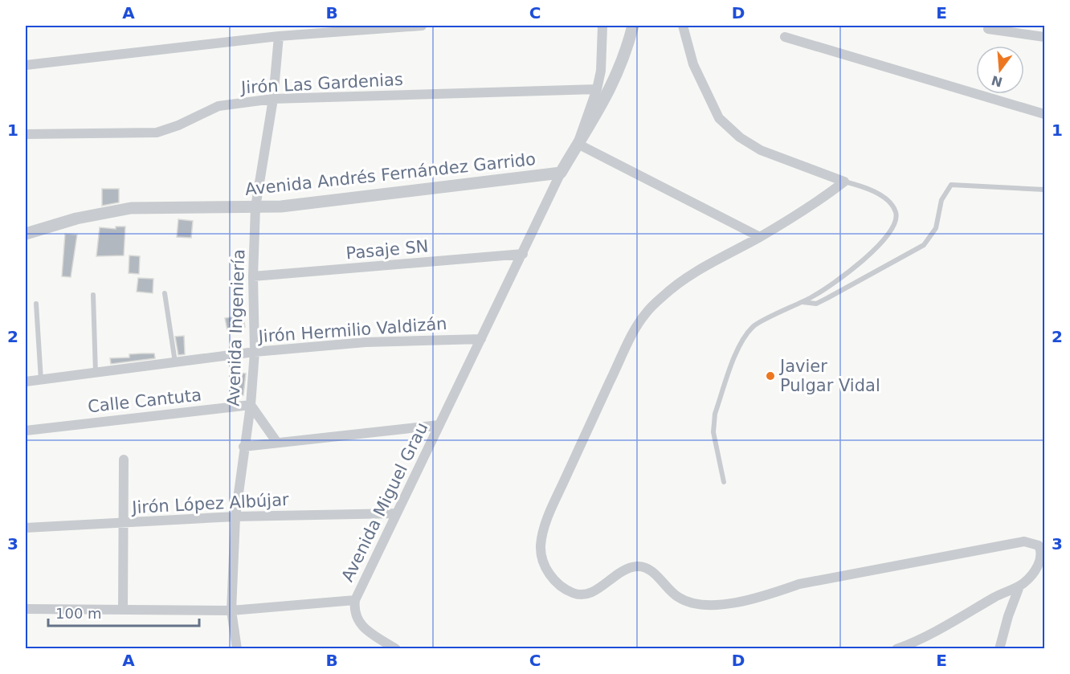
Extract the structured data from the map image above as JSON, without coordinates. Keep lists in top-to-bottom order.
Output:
{
  "streets": {
    "street": [
      "Jirón Las Gardenias",
      "Avenida Andrés Fernández Garrido",
      "Pasaje SN",
      "Avenida Ingeniería",
      "Jirón Hermilio Valdizán",
      "Calle Cantuta",
      "Avenida Miguel Grau",
      "Jirón López Albújar"
    ]
  },
  "crossings": [
    ["Jirón Las Gardenias", "Avenida Ingeniería"],
    ["Avenida Andrés Fernández Garrido", "Avenida Ingeniería"],
    ["Avenida Andrés Fernández Garrido", "Avenida Miguel Grau"],
    ["Pasaje SN", "Avenida Ingeniería"],
    ["Pasaje SN", "Avenida Miguel Grau"],
    ["Avenida Ingeniería", "Jirón Hermilio Valdizán"],
    ["Avenida Ingeniería", "Calle Cantuta"],
    ["Avenida Ingeniería", "Avenida Miguel Grau"],
    ["Avenida Ingeniería", "Jirón López Albújar"],
    ["Jirón Hermilio Valdizán", "Avenida Miguel Grau"],
    ["Avenida Miguel Grau", "Jirón López Albújar"]
  ],
  "places": ["Javier Pulgar Vidal"],
  "scale_bar": "100 m",
  "north": "bottom",
  "grid": {
    "columns": [
      "A",
      "B",
      "C",
      "D",
      "E"
    ],
    "rows": ["1", "2", "3"]
  }
}
